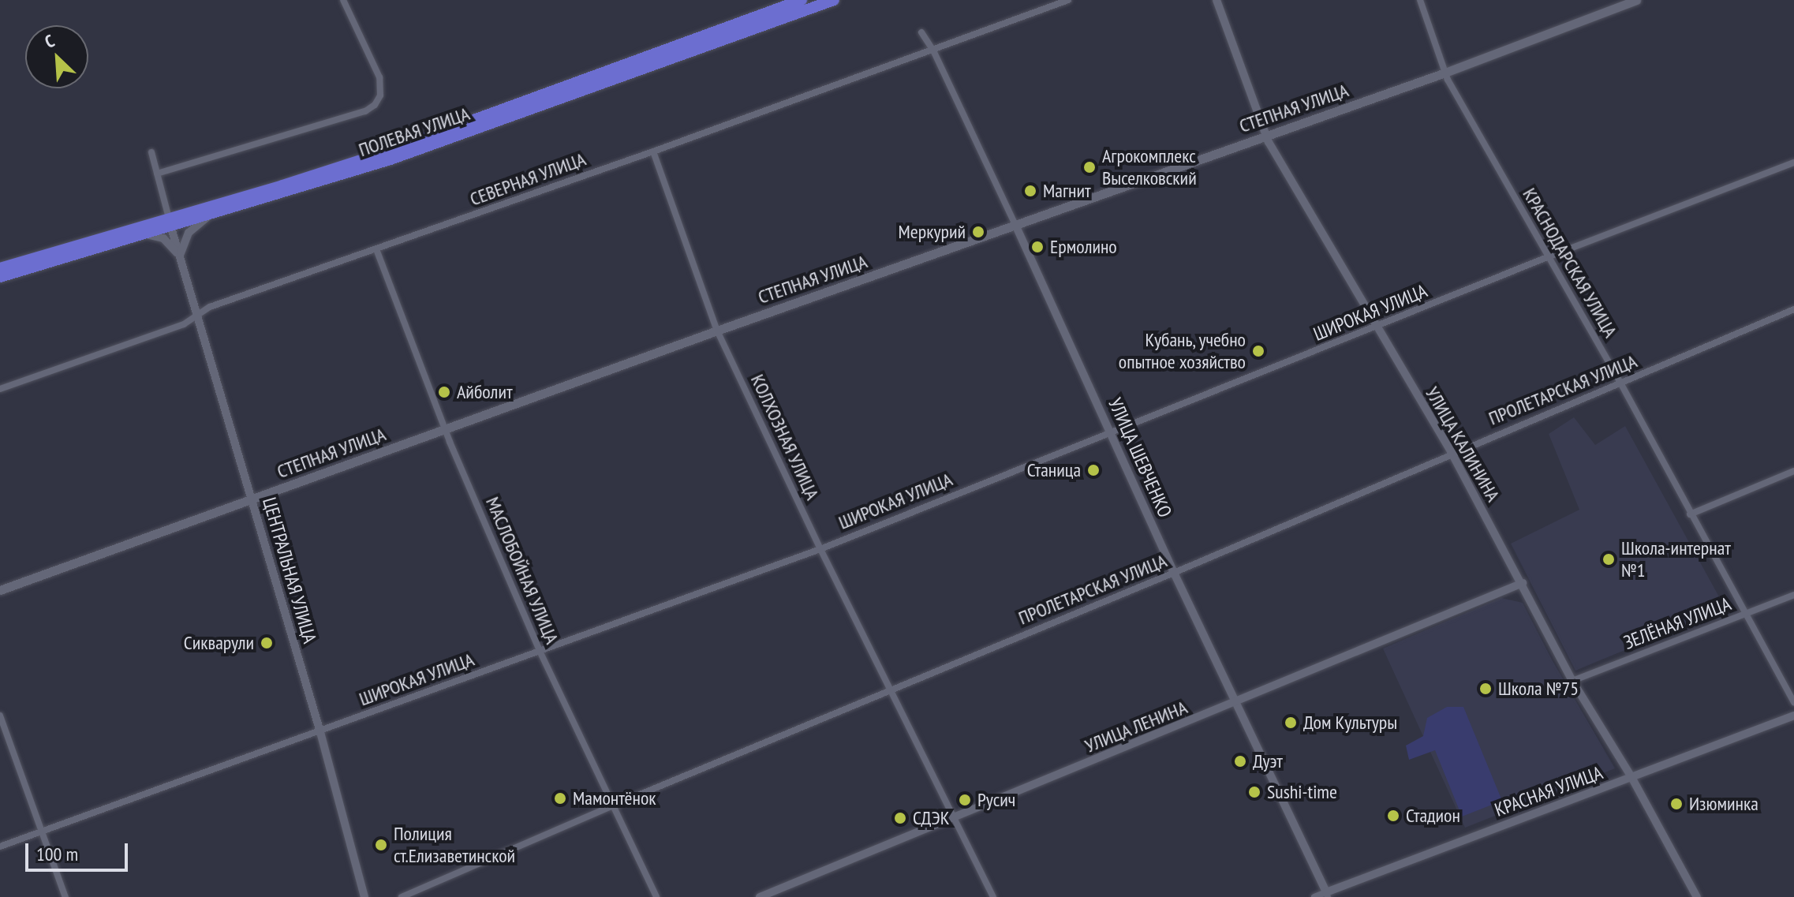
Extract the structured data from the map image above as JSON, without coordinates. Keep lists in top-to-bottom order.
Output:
{
  "streets": {
    "highway": ["ПОЛЕВАЯ УЛИЦА"],
    "main road": ["СТЕПНАЯ УЛИЦА"],
    "street": [
      "СЕВЕРНАЯ УЛИЦА",
      "КРАСНОДАРСКАЯ УЛИЦА",
      "ШИРОКАЯ УЛИЦА",
      "ПРОЛЕТАРСКАЯ УЛИЦА",
      "КОЛХОЗНАЯ УЛИЦА",
      "УЛИЦА КАЛИНИНА",
      "УЛИЦА ШЕВЧЕНКО",
      "ЦЕНТРАЛЬНАЯ УЛИЦА",
      "МАСЛОБОЙНАЯ УЛИЦА",
      "ЗЕЛЁНАЯ УЛИЦА",
      "УЛИЦА ЛЕНИНА",
      "КРАСНАЯ УЛИЦА"
    ]
  },
  "crossings": [
    ["СТЕПНАЯ УЛИЦА", "КРАСНОДАРСКАЯ УЛИЦА"],
    ["СТЕПНАЯ УЛИЦА", "КОЛХОЗНАЯ УЛИЦА"],
    ["СТЕПНАЯ УЛИЦА", "УЛИЦА КАЛИНИНА"],
    ["СТЕПНАЯ УЛИЦА", "УЛИЦА ШЕВЧЕНКО"],
    ["СТЕПНАЯ УЛИЦА", "ЦЕНТРАЛЬНАЯ УЛИЦА"],
    ["СТЕПНАЯ УЛИЦА", "МАСЛОБОЙНАЯ УЛИЦА"],
    ["ПОЛЕВАЯ УЛИЦА", "ЦЕНТРАЛЬНАЯ УЛИЦА"],
    ["СЕВЕРНАЯ УЛИЦА", "КОЛХОЗНАЯ УЛИЦА"],
    ["СЕВЕРНАЯ УЛИЦА", "УЛИЦА ШЕВЧЕНКО"],
    ["СЕВЕРНАЯ УЛИЦА", "ЦЕНТРАЛЬНАЯ УЛИЦА"],
    ["СЕВЕРНАЯ УЛИЦА", "МАСЛОБОЙНАЯ УЛИЦА"],
    ["КРАСНОДАРСКАЯ УЛИЦА", "ШИРОКАЯ УЛИЦА"],
    ["КРАСНОДАРСКАЯ УЛИЦА", "ПРОЛЕТАРСКАЯ УЛИЦА"],
    ["КРАСНОДАРСКАЯ УЛИЦА", "ЗЕЛЁНАЯ УЛИЦА"],
    ["ШИРОКАЯ УЛИЦА", "КОЛХОЗНАЯ УЛИЦА"],
    ["ШИРОКАЯ УЛИЦА", "УЛИЦА КАЛИНИНА"],
    ["ШИРОКАЯ УЛИЦА", "УЛИЦА ШЕВЧЕНКО"],
    ["ШИРОКАЯ УЛИЦА", "ЦЕНТРАЛЬНАЯ УЛИЦА"],
    ["ШИРОКАЯ УЛИЦА", "МАСЛОБОЙНАЯ УЛИЦА"],
    ["ПРОЛЕТАРСКАЯ УЛИЦА", "КОЛХОЗНАЯ УЛИЦА"],
    ["ПРОЛЕТАРСКАЯ УЛИЦА", "УЛИЦА КАЛИНИНА"],
    ["ПРОЛЕТАРСКАЯ УЛИЦА", "УЛИЦА ШЕВЧЕНКО"],
    ["ПРОЛЕТАРСКАЯ УЛИЦА", "МАСЛОБОЙНАЯ УЛИЦА"],
    ["КОЛХОЗНАЯ УЛИЦА", "УЛИЦА ЛЕНИНА"],
    ["УЛИЦА КАЛИНИНА", "ЗЕЛЁНАЯ УЛИЦА"],
    ["УЛИЦА КАЛИНИНА", "УЛИЦА ЛЕНИНА"],
    ["УЛИЦА КАЛИНИНА", "КРАСНАЯ УЛИЦА"],
    ["УЛИЦА ШЕВЧЕНКО", "УЛИЦА ЛЕНИНА"],
    ["УЛИЦА ШЕВЧЕНКО", "КРАСНАЯ УЛИЦА"]
  ],
  "places": [
    "Агрокомплекс Выселковский",
    "Магнит",
    "Меркурий",
    "Ермолино",
    "Кубань, учебно опытное хозяйство",
    "Айболит",
    "Станица",
    "Школа-интернат №1",
    "Сикварули",
    "Школа №75",
    "Дом Культуры",
    "Дуэт",
    "Sushi-time",
    "Мамонтёнок",
    "Русич",
    "Изюминка",
    "Стадион",
    "СДЭК",
    "Полиция ст.Елизаветинской"
  ],
  "scale_bar": "100 m",
  "north": "top left"
}
